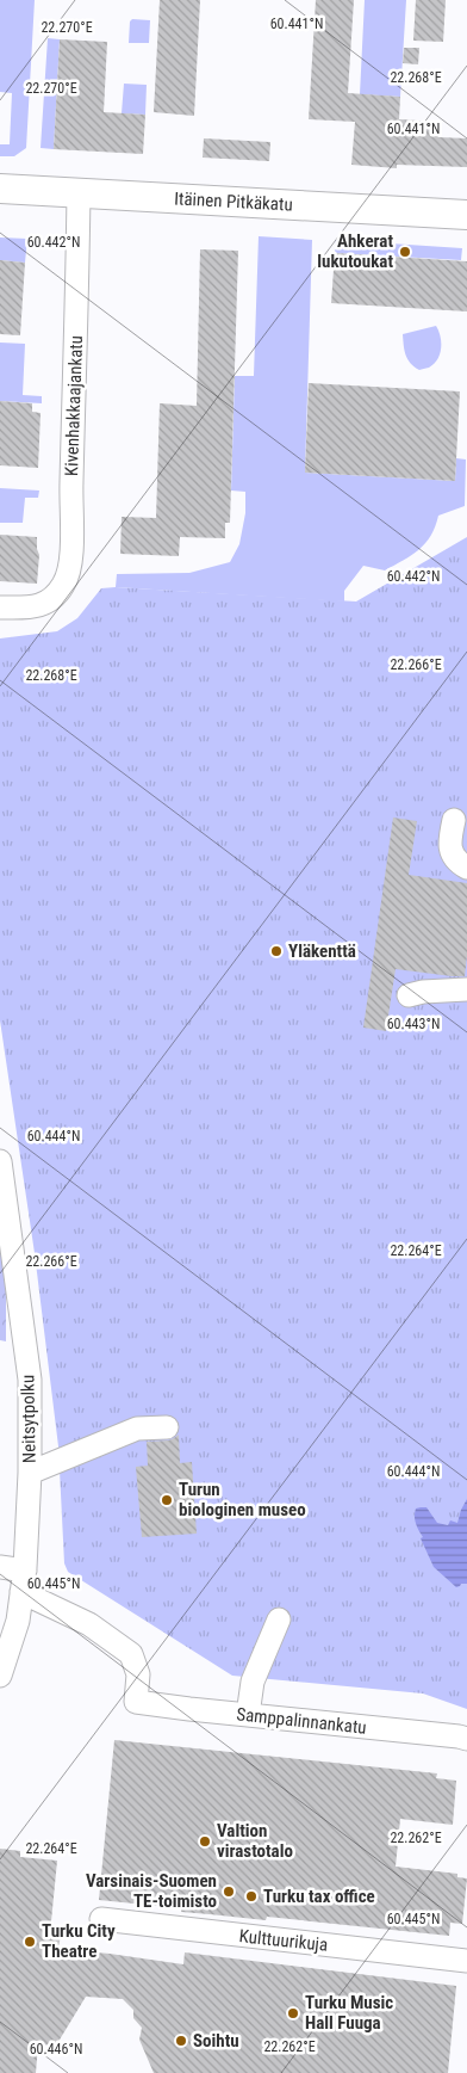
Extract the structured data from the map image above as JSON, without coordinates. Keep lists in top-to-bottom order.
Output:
{
  "streets": {
    "main road": ["Itäinen Pitkäkatu"],
    "street": [
      "Kivenhakkaajankatu",
      "Neitsytpolku",
      "Samppalinnankatu",
      "Kulttuurikuja"
    ]
  },
  "crossings": [
    ["Itäinen Pitkäkatu", "Kivenhakkaajankatu"],
    ["Neitsytpolku", "Samppalinnankatu"]
  ],
  "places": [
    "Ahkerat lukutoukat",
    "Yläkenttä",
    "Turun biologinen museo",
    "Valtion virastotalo",
    "Varsinais-Suomen TE-toimisto",
    "Turku tax office",
    "Turku City Theatre",
    "Turku Music Hall Fuuga",
    "Soihtu"
  ],
  "coordinates": [
    "60.441°N",
    "22.270°E",
    "22.268°E",
    "60.442°N",
    "22.266°E",
    "60.443°N",
    "60.444°N",
    "22.264°E",
    "60.445°N",
    "22.262°E",
    "60.446°N"
  ]
}
